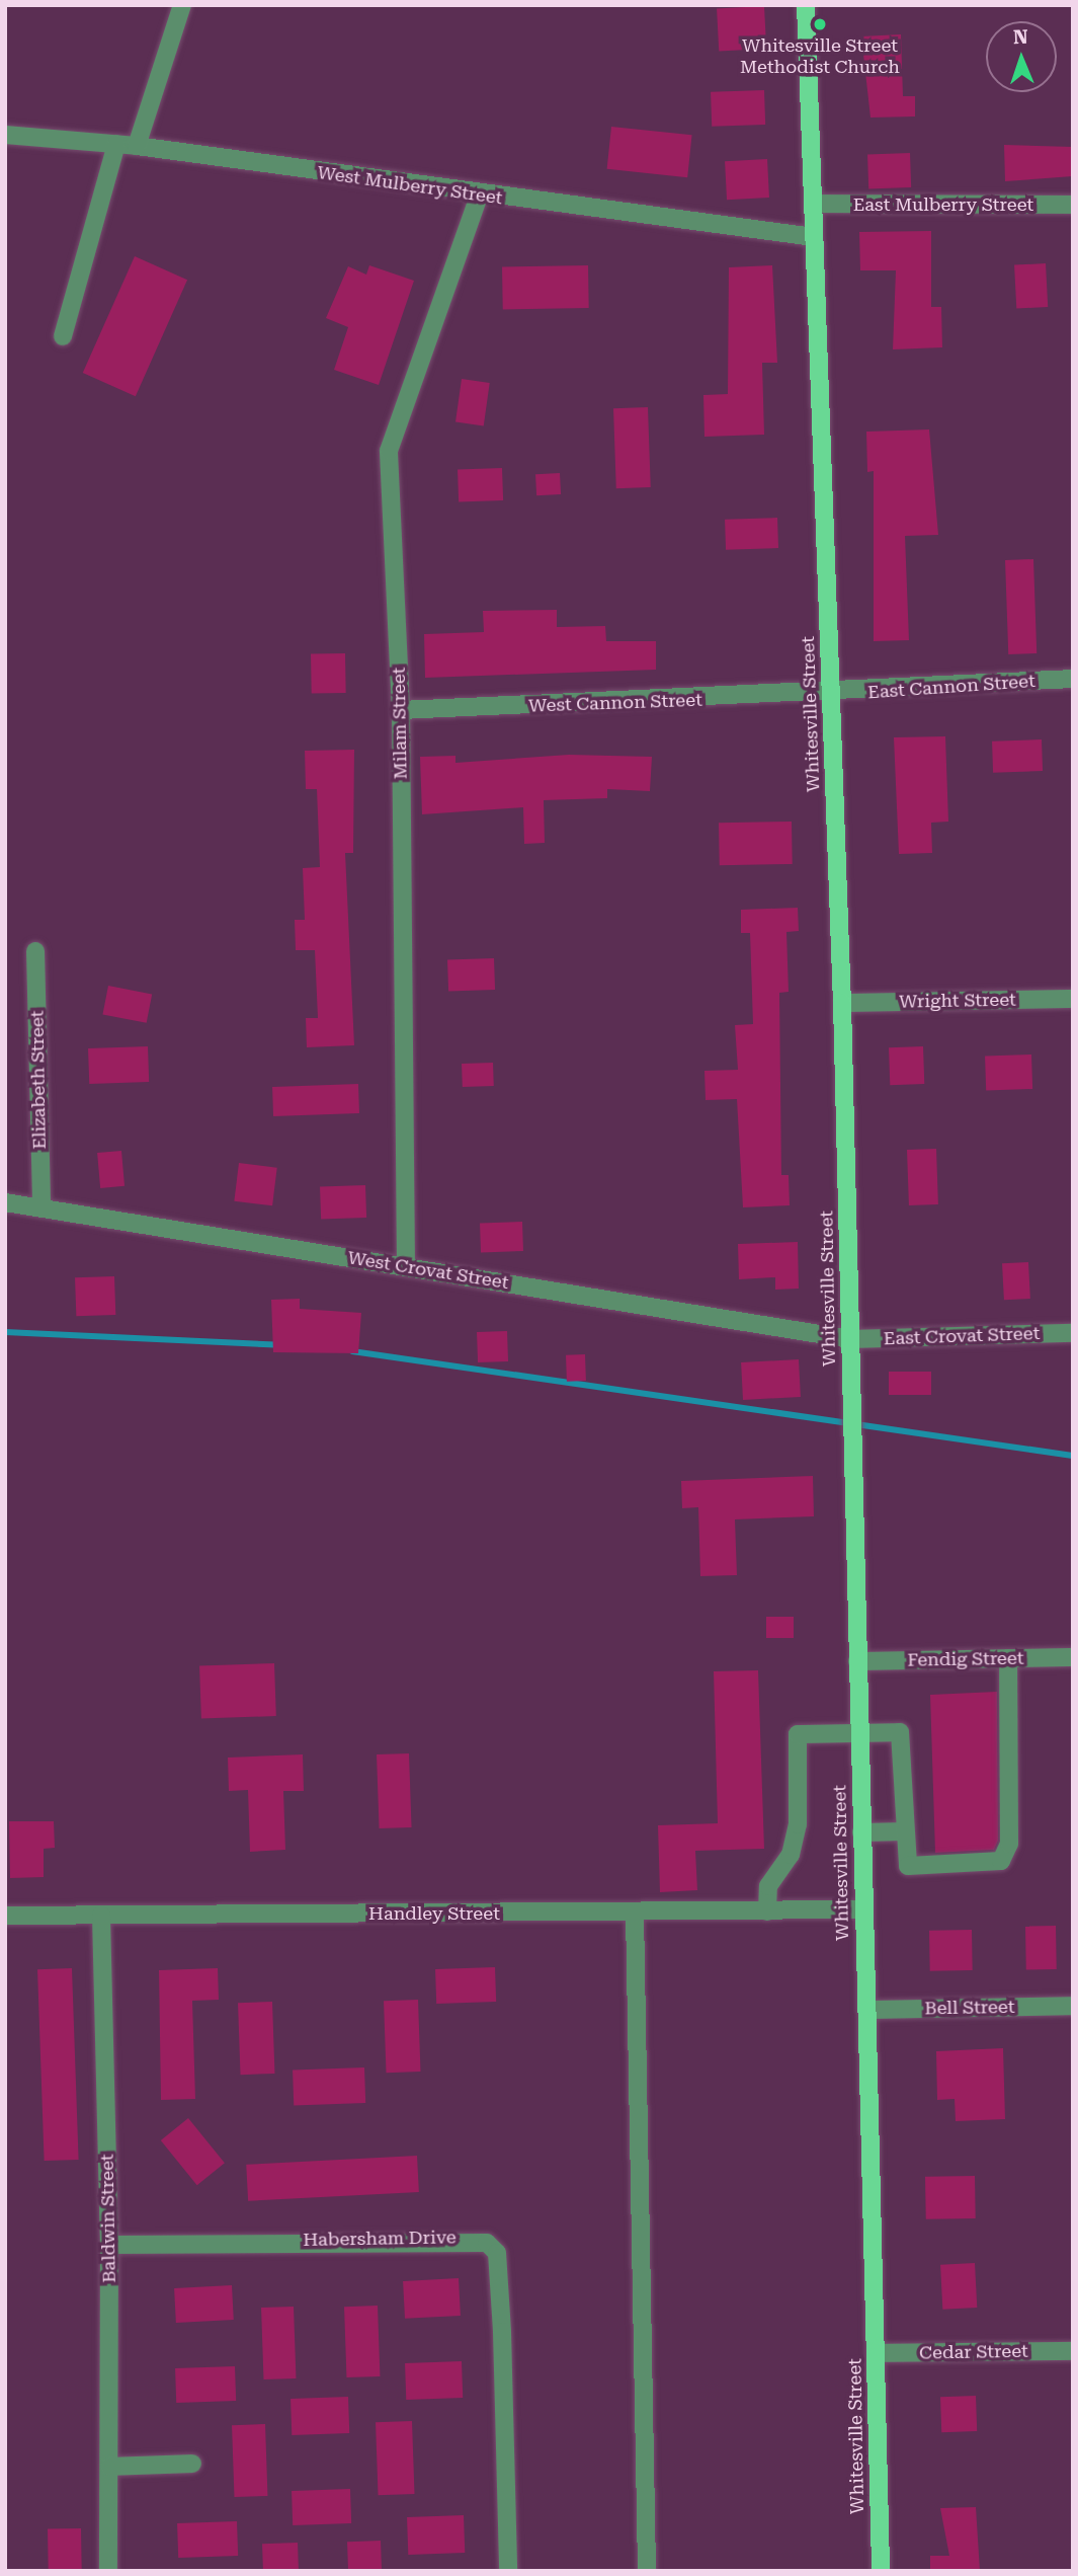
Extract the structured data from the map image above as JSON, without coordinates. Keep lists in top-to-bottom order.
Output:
{
  "streets": {
    "main road": ["Whitesville Street"],
    "street": [
      "West Mulberry Street",
      "East Mulberry Street",
      "East Cannon Street",
      "West Cannon Street",
      "Milam Street",
      "Wright Street",
      "Elizabeth Street",
      "West Crovat Street",
      "East Crovat Street",
      "Fendig Street",
      "Handley Street",
      "Bell Street",
      "Baldwin Street",
      "Habersham Drive",
      "Cedar Street"
    ]
  },
  "crossings": [
    ["West Mulberry Street", "Whitesville Street"],
    ["West Mulberry Street", "Milam Street"],
    ["East Mulberry Street", "Whitesville Street"],
    ["East Cannon Street", "West Cannon Street"],
    ["East Cannon Street", "Whitesville Street"],
    ["West Cannon Street", "Whitesville Street"],
    ["West Cannon Street", "Milam Street"],
    ["Whitesville Street", "Wright Street"],
    ["Whitesville Street", "West Crovat Street"],
    ["Whitesville Street", "East Crovat Street"],
    ["Whitesville Street", "Fendig Street"],
    ["Whitesville Street", "Handley Street"],
    ["Whitesville Street", "Bell Street"],
    ["Whitesville Street", "Cedar Street"],
    ["Milam Street", "West Crovat Street"],
    ["Elizabeth Street", "West Crovat Street"],
    ["West Crovat Street", "East Crovat Street"],
    ["Handley Street", "Baldwin Street"],
    ["Baldwin Street", "Habersham Drive"]
  ],
  "places": ["Whitesville Street Methodist Church"],
  "north": "top"
}
